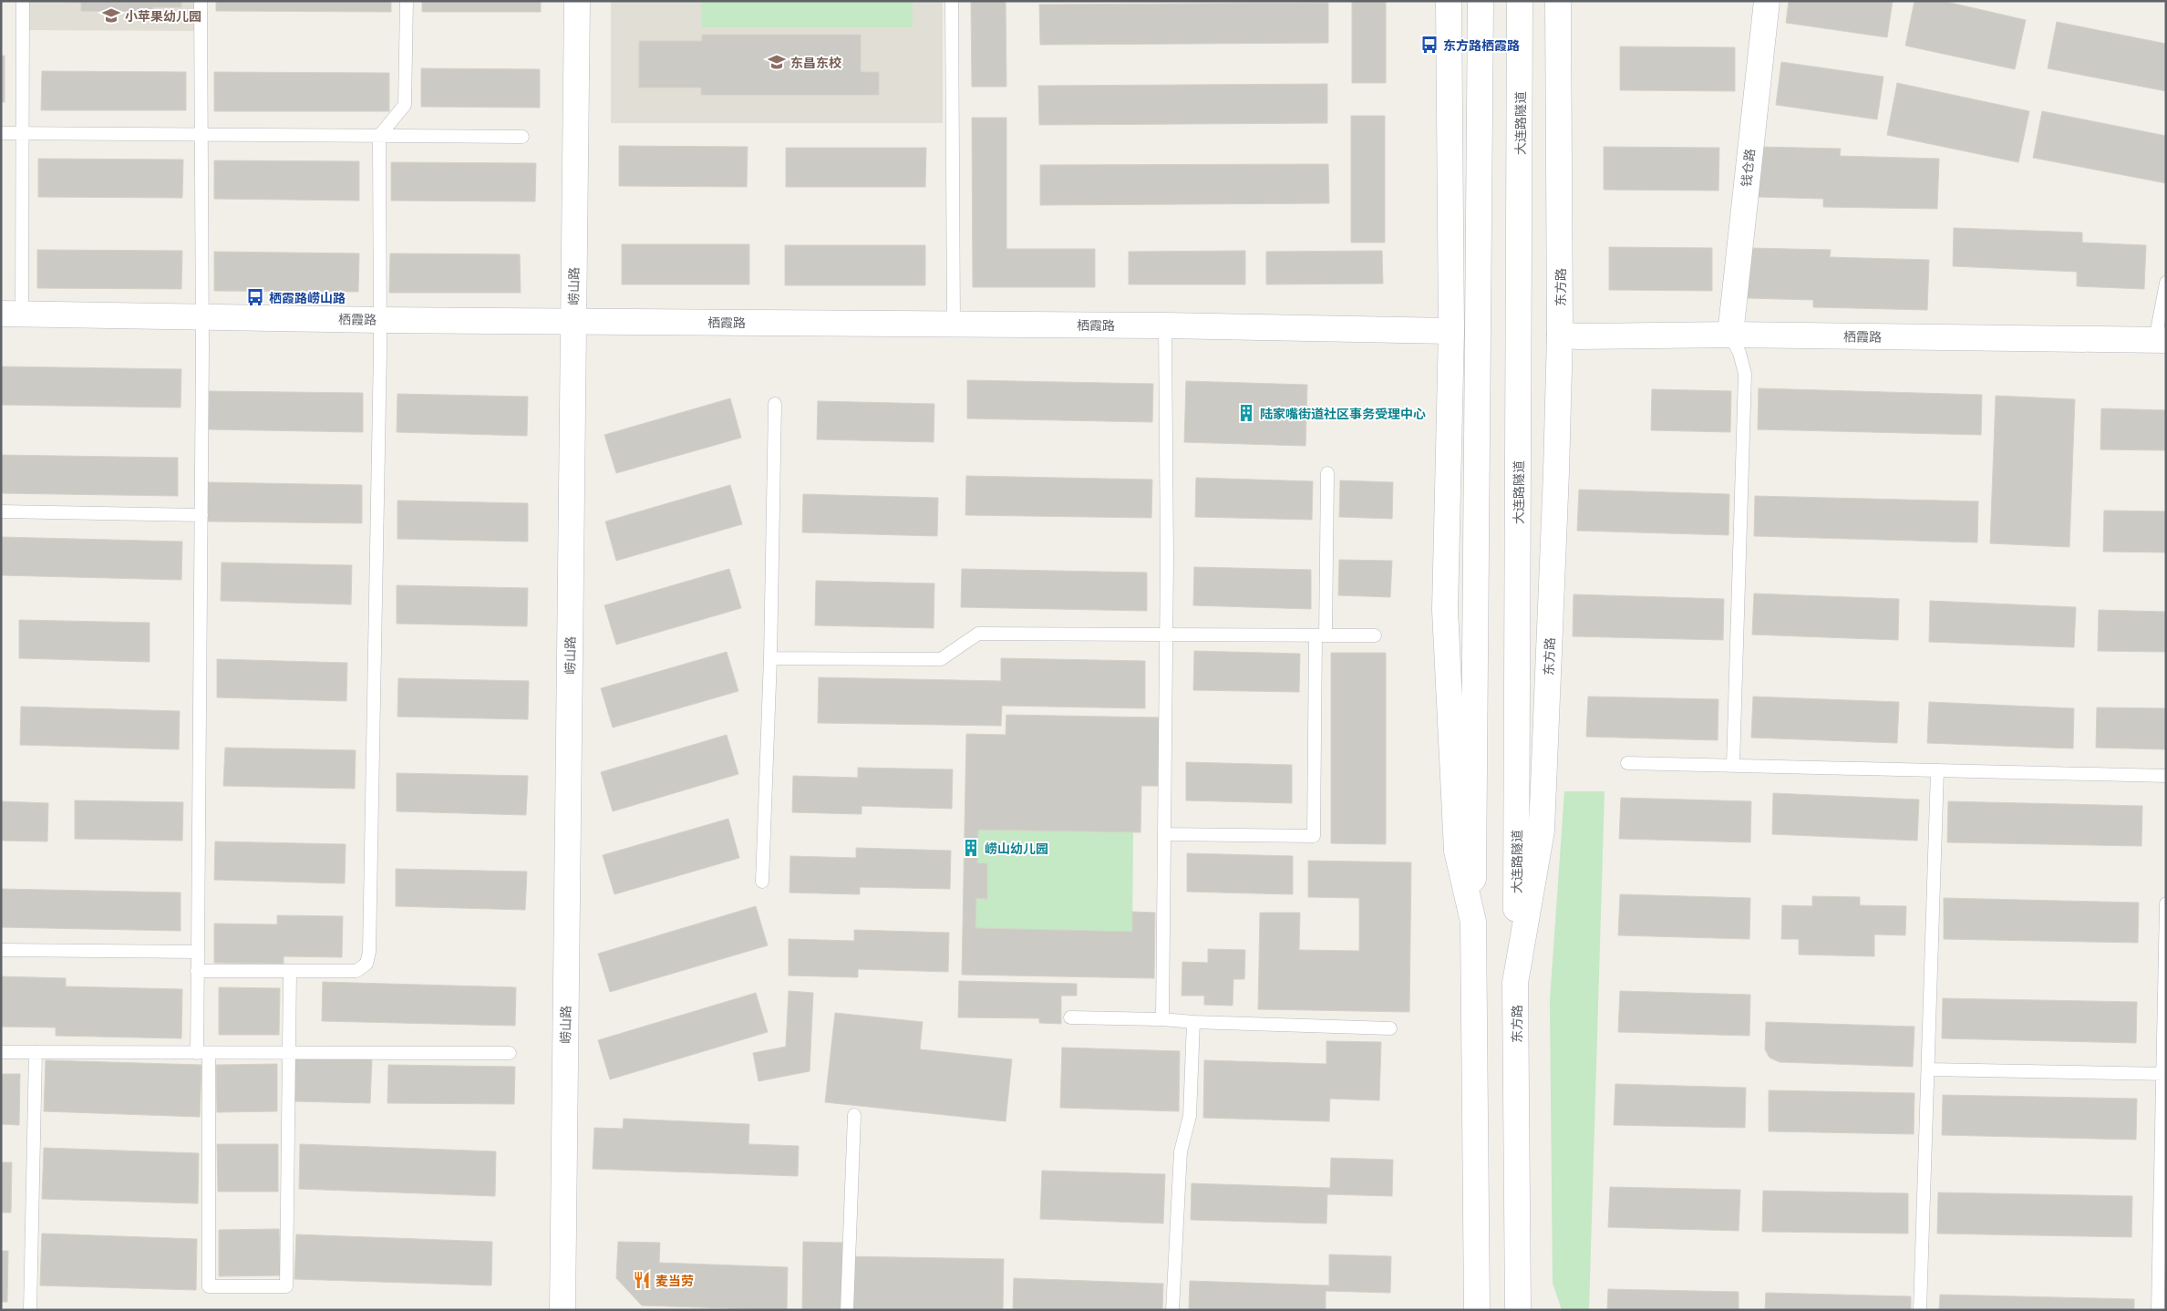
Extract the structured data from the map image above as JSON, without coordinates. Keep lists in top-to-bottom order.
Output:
{
  "streets": {
    "main road": [
      "大连路隧道",
      "钱仓路",
      "崂山路",
      "东方路",
      "栖霞路"
    ]
  },
  "crossings": [
    ["大连路隧道", "东方路"],
    ["钱仓路", "栖霞路"],
    ["崂山路", "栖霞路"],
    ["东方路", "栖霞路"]
  ],
  "places": {
    "school or university": ["小苹果幼儿园", "东昌东校"],
    "bus stop": ["东方路栖霞路", "栖霞路崂山路"],
    "building": ["陆家嘴街道社区事务受理中心", "崂山幼儿园"],
    "restaurant": ["麦当劳"]
  }
}
